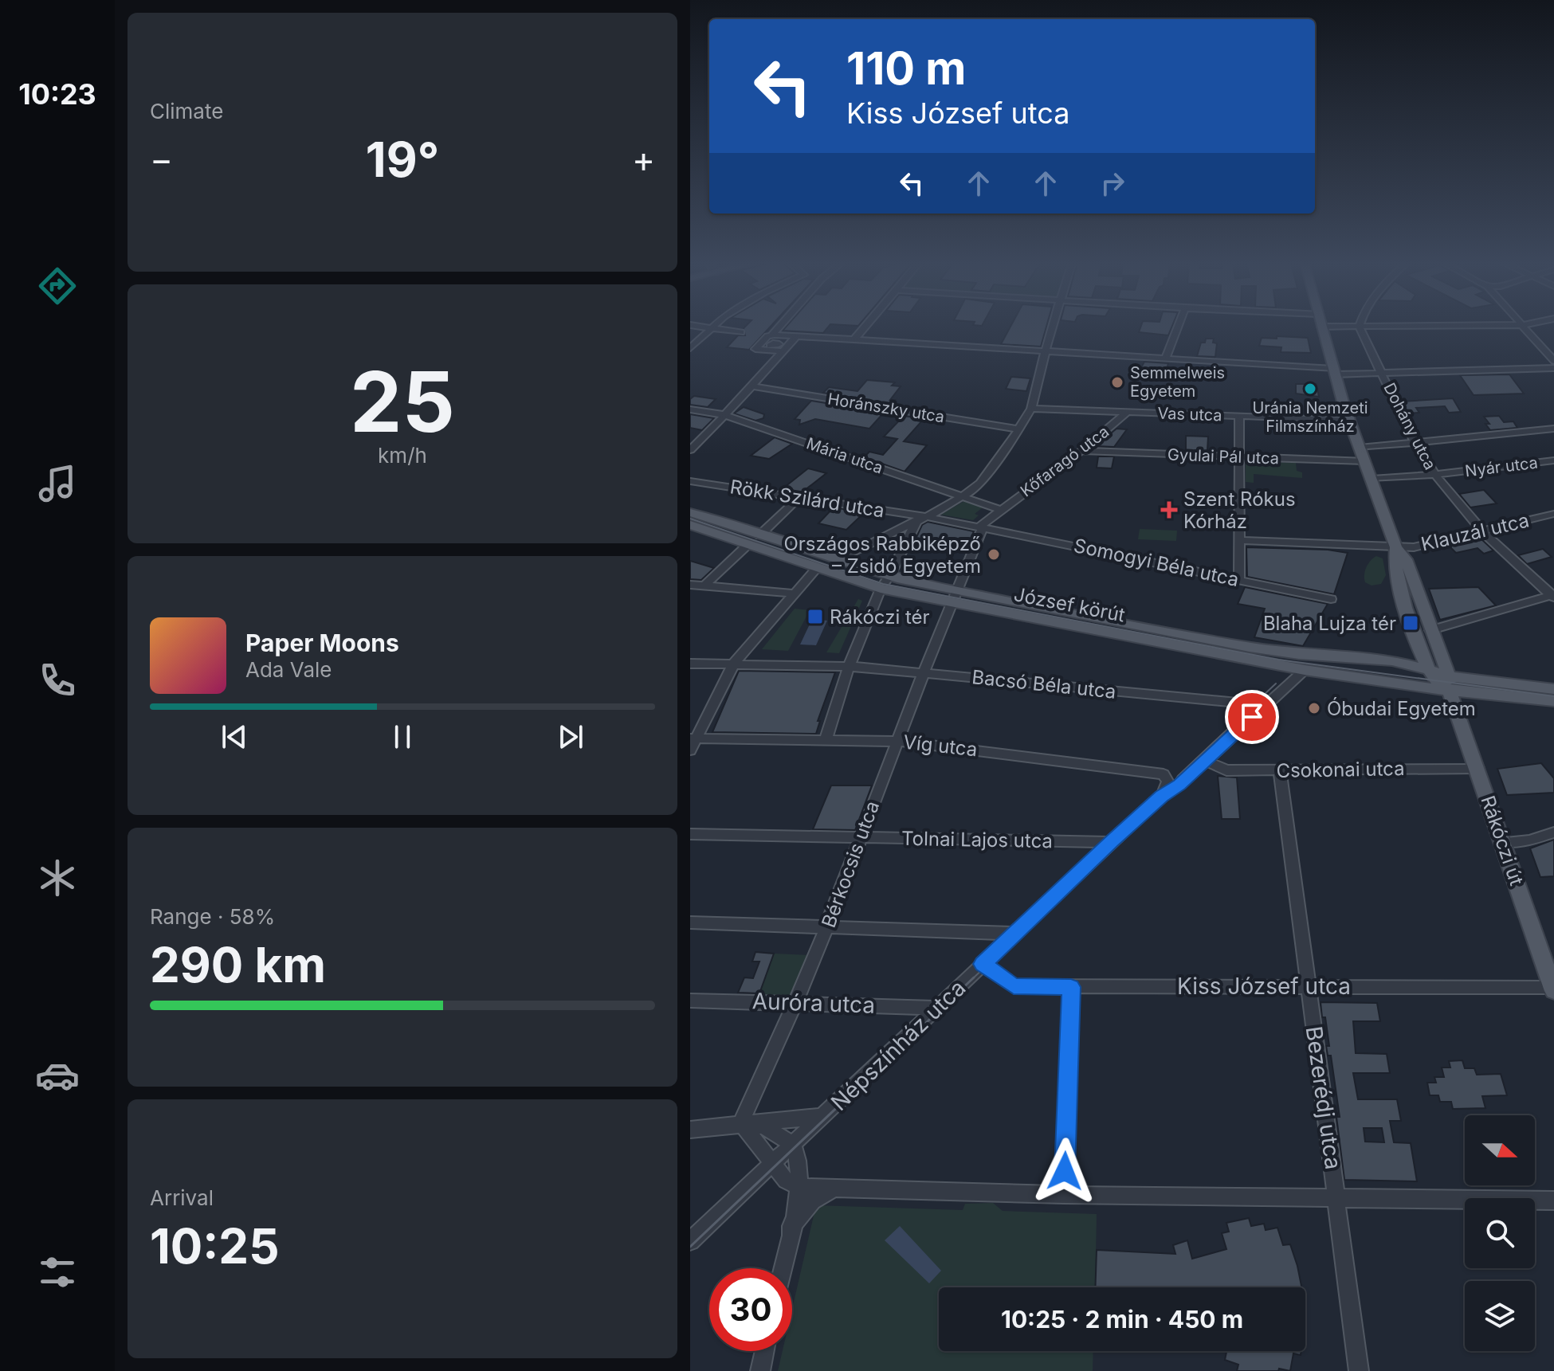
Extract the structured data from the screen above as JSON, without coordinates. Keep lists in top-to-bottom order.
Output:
{
  "streets": {
    "main road": ["József körút", "Rákóczi út"],
    "street": [
      "Horánszky utca",
      "Vas utca",
      "Dohány utca",
      "Mária utca",
      "Gyulai Pál utca",
      "Kőfaragó utca",
      "Nyár utca",
      "Rökk Szilárd utca",
      "Klauzál utca",
      "Somogyi Béla utca",
      "Bacsó Béla utca",
      "Víg utca",
      "Csokonai utca",
      "Tolnai Lajos utca",
      "Bérkocsis utca",
      "Kiss József utca",
      "Auróra utca",
      "Népszínház utca",
      "Bezerédj utca"
    ]
  },
  "crossings": [
    ["Vas utca", "Kőfaragó utca"],
    ["Vas utca", "Rákóczi út"],
    ["Dohány utca", "Nyár utca"],
    ["Dohány utca", "Klauzál utca"],
    ["Mária utca", "Kőfaragó utca"],
    ["Gyulai Pál utca", "Kőfaragó utca"],
    ["Gyulai Pál utca", "Rákóczi út"],
    ["Kőfaragó utca", "Rökk Szilárd utca"],
    ["Kőfaragó utca", "Somogyi Béla utca"],
    ["Kőfaragó utca", "Bérkocsis utca"],
    ["Nyár utca", "Rákóczi út"],
    ["Rökk Szilárd utca", "Somogyi Béla utca"],
    ["Rökk Szilárd utca", "Bérkocsis utca"],
    ["Klauzál utca", "Rákóczi út"],
    ["Somogyi Béla utca", "Bérkocsis utca"],
    ["József körút", "Rákóczi út"],
    ["József körút", "Bérkocsis utca"],
    ["József körút", "Népszínház utca"],
    ["Bacsó Béla utca", "Bérkocsis utca"],
    ["Víg utca", "Bérkocsis utca"],
    ["Víg utca", "Népszínház utca"],
    ["Csokonai utca", "Rákóczi út"],
    ["Csokonai utca", "Népszínház utca"],
    ["Csokonai utca", "Bezerédj utca"],
    ["Tolnai Lajos utca", "Bérkocsis utca"],
    ["Tolnai Lajos utca", "Népszínház utca"],
    ["Rákóczi út", "Kiss József utca"],
    ["Bérkocsis utca", "Auróra utca"],
    ["Kiss József utca", "Népszínház utca"],
    ["Kiss József utca", "Bezerédj utca"],
    ["Auróra utca", "Népszínház utca"]
  ],
  "places": {
    "other": [
      "Semmelweis Egyetem",
      "Uránia Nemzeti Filmszínház",
      "Országos Rabbiképző – Zsidó Egyetem",
      "Óbudai Egyetem"
    ],
    "health": ["Szent Rókus Kórház"],
    "transit": ["Rákóczi tér", "Blaha Lujza tér"]
  },
  "north": "right",
  "page": {
    "tabs": "10:23",
    "tile": [
      "Climate",
      ["25", "km/h"],
      ["Range · 58%", "290 km"],
      ["Arrival", "10:25"]
    ],
    "turn": ["110 m", "Kiss József utca"],
    "heat": ["−", "19°", "+"],
    "song": ["Paper Moons", "Ada Vale"],
    "limit": "30",
    "trip": "10:25 · 2 min · 450 m"
  }
}
